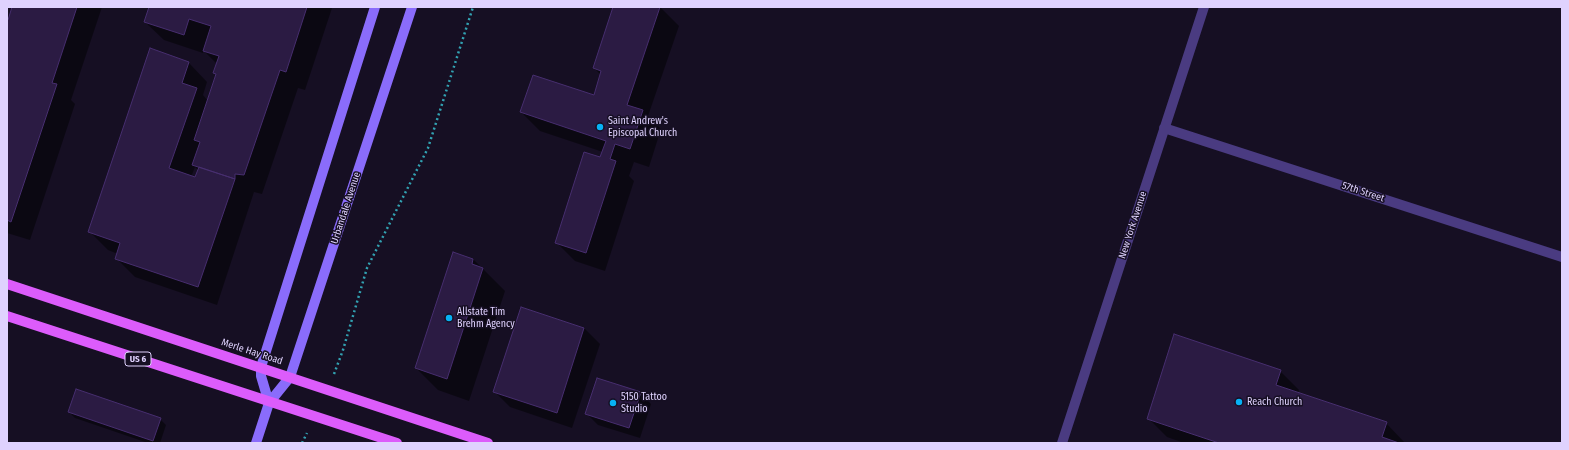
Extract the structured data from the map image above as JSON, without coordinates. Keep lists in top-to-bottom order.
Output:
{
  "streets": {
    "main road": ["Merle Hay Road", "US 6"],
    "street": ["57th Street", "Urbandale Avenue", "New York Avenue"]
  },
  "crossings": [
    ["57th Street", "New York Avenue"],
    ["Urbandale Avenue", "Merle Hay Road"],
    ["Urbandale Avenue", "US 6"]
  ],
  "places": [
    "Saint Andrew's Episcopal Church",
    "Allstate Tim Brehm Agency",
    "Reach Church",
    "5150 Tattoo Studio"
  ]
}
